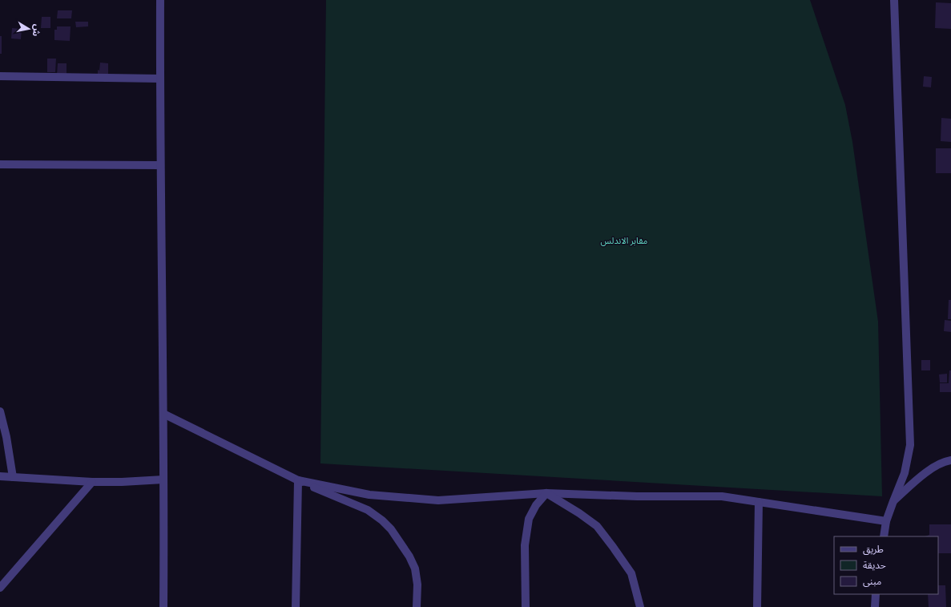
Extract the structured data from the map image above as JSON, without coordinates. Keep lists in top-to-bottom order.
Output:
{
  "parks": ["مقابر الاندلس"],
  "legend": ["طريق", "حديقة", "مبنى"],
  "north": "right"
}
